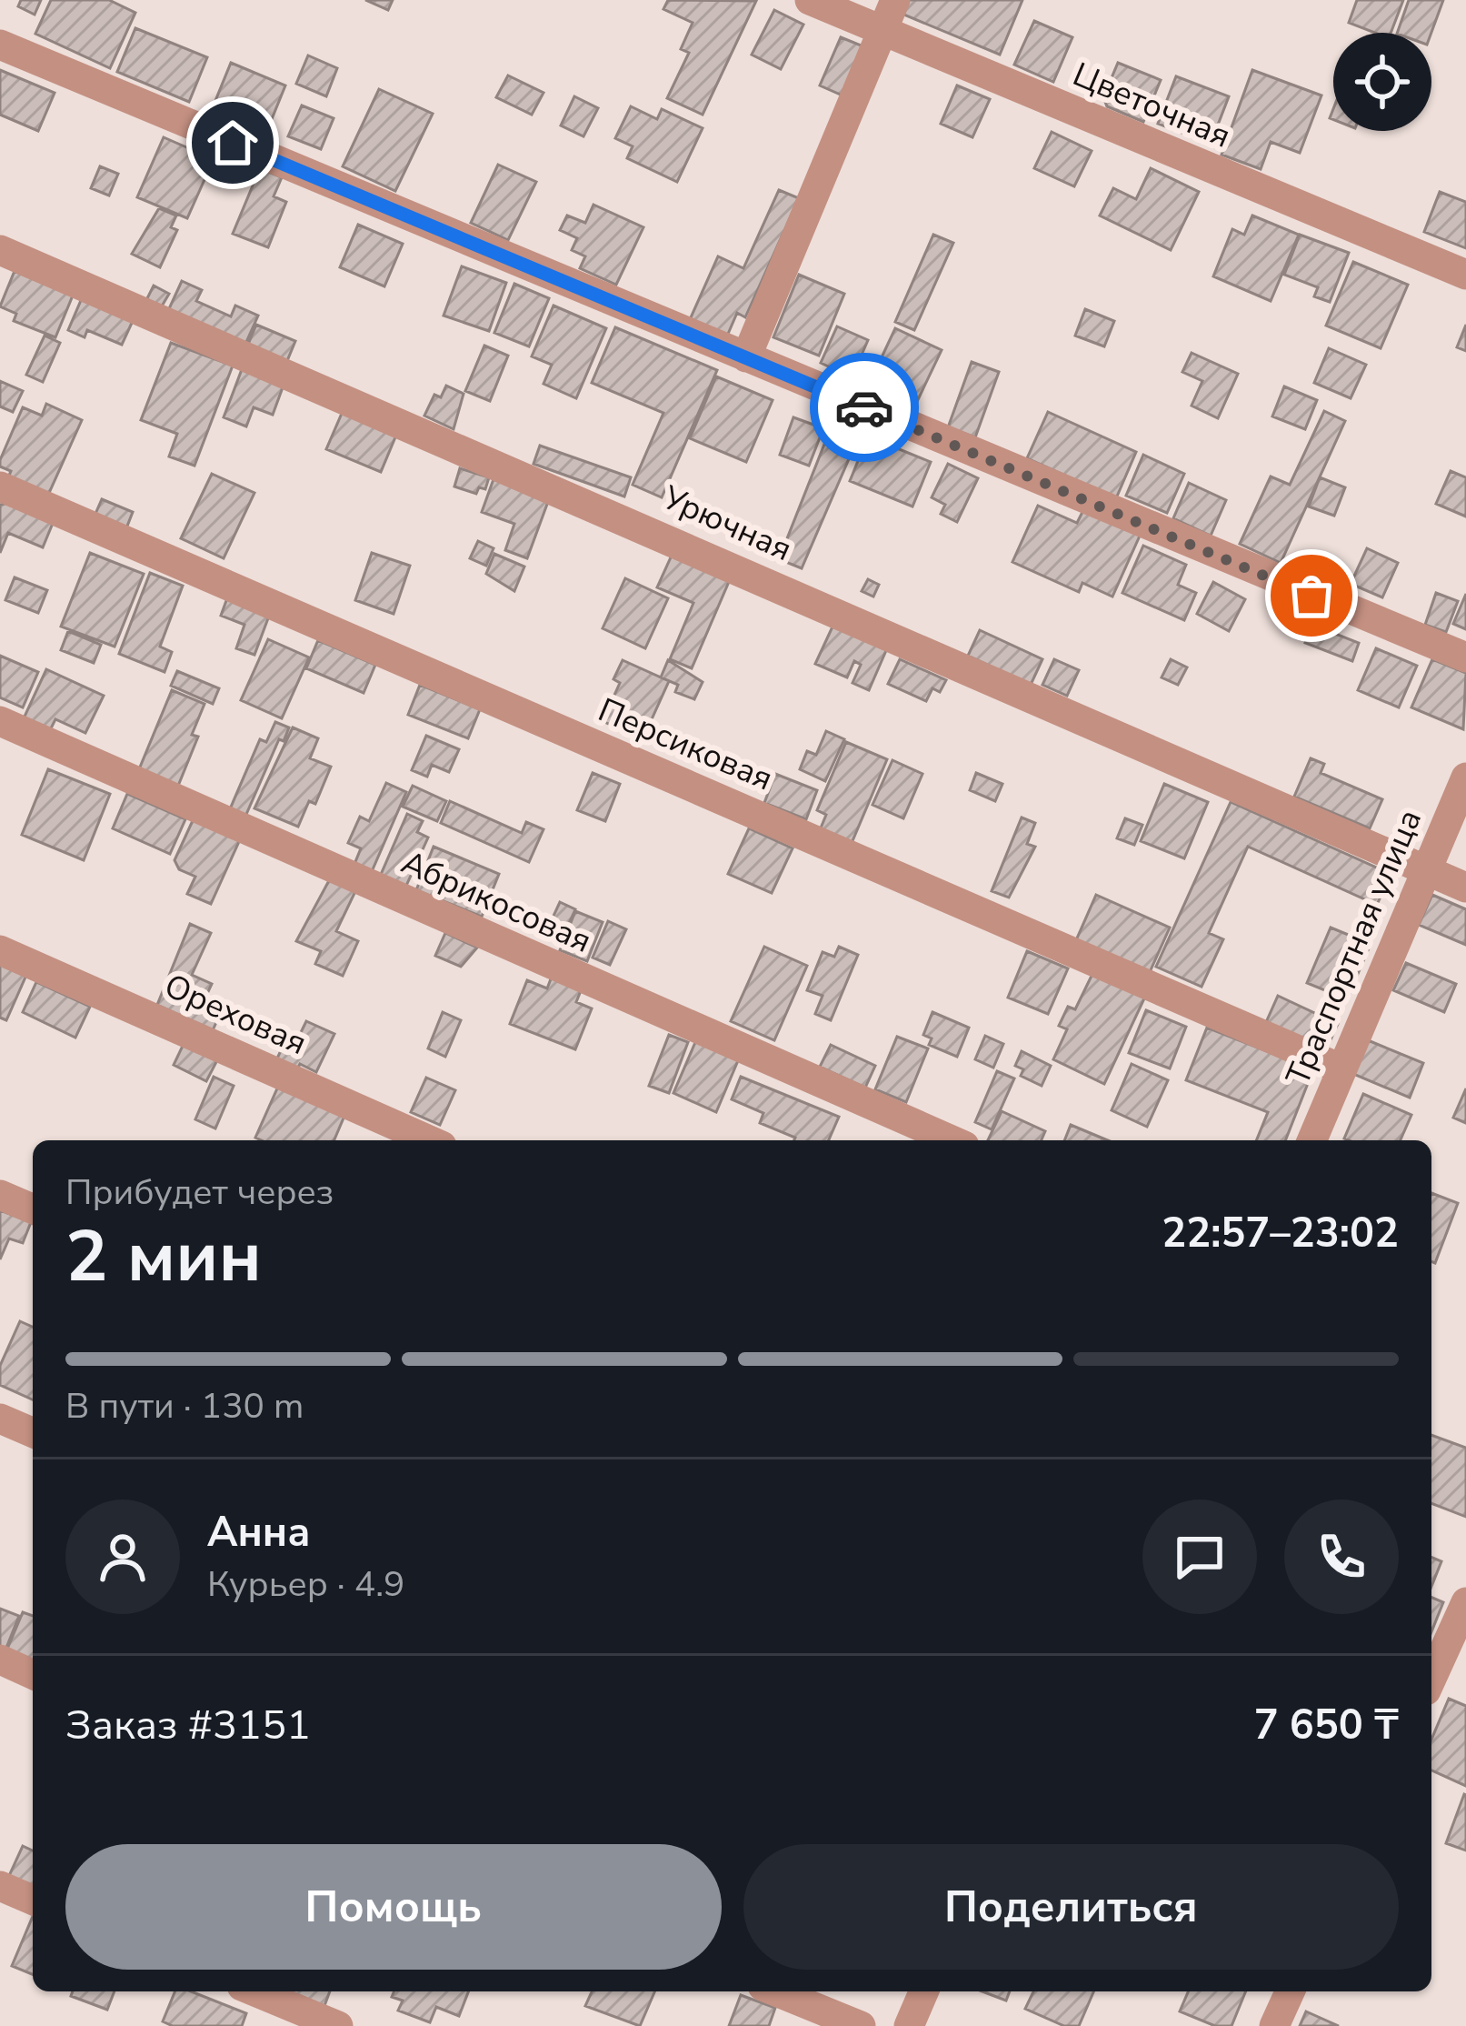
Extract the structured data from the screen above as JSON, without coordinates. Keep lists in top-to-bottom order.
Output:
{
  "streets": {
    "street": [
      "Цветочная",
      "Урючная",
      "Персиковая",
      "Абрикосовая",
      "Траспортная улица",
      "Ореховая"
    ]
  },
  "crossings": [
    ["Урючная", "Траспортная улица"],
    ["Персиковая", "Траспортная улица"]
  ],
  "page": {
    "heading": ["2 мин", "Прибудет через", "22:57–23:02"],
    "panel": [
      "Анна",
      "Курьер · 4.9",
      "Заказ #3151",
      "7 650 ₸"
    ],
    "bar": "В пути · 130 m",
    "buttons": ["Помощь", "Поделиться"]
  }
}
